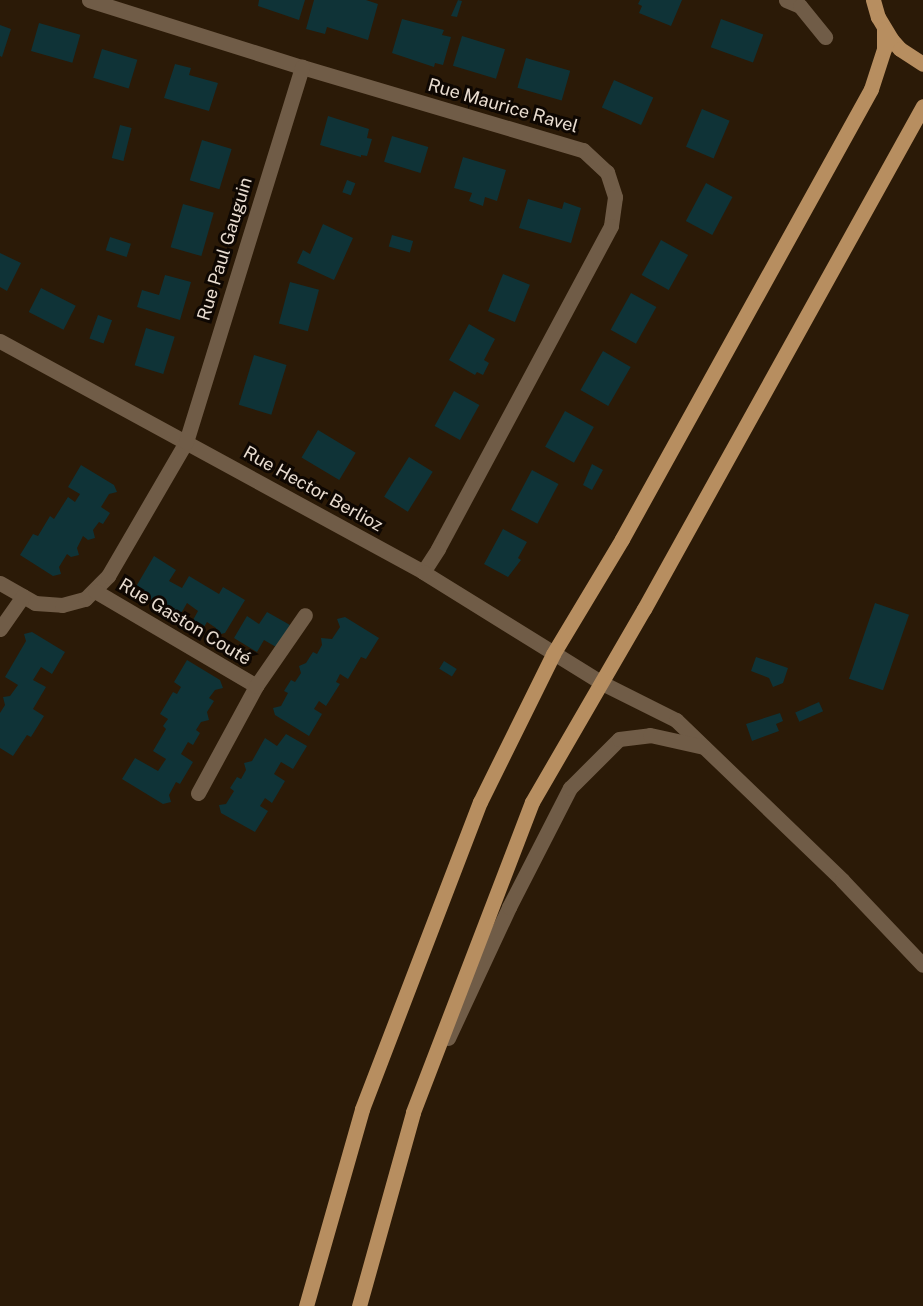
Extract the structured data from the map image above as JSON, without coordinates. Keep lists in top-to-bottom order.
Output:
{
  "streets": {
    "street": [
      "Rue Maurice Ravel",
      "Rue Paul Gauguin",
      "Rue Hector Berlioz",
      "Rue Gaston Couté"
    ]
  },
  "crossings": [
    ["Rue Maurice Ravel", "Rue Paul Gauguin"],
    ["Rue Maurice Ravel", "Rue Hector Berlioz"],
    ["Rue Paul Gauguin", "Rue Hector Berlioz"],
    ["Rue Paul Gauguin", "Rue Gaston Couté"],
    ["Rue Hector Berlioz", "Rue Gaston Couté"]
  ]
}
